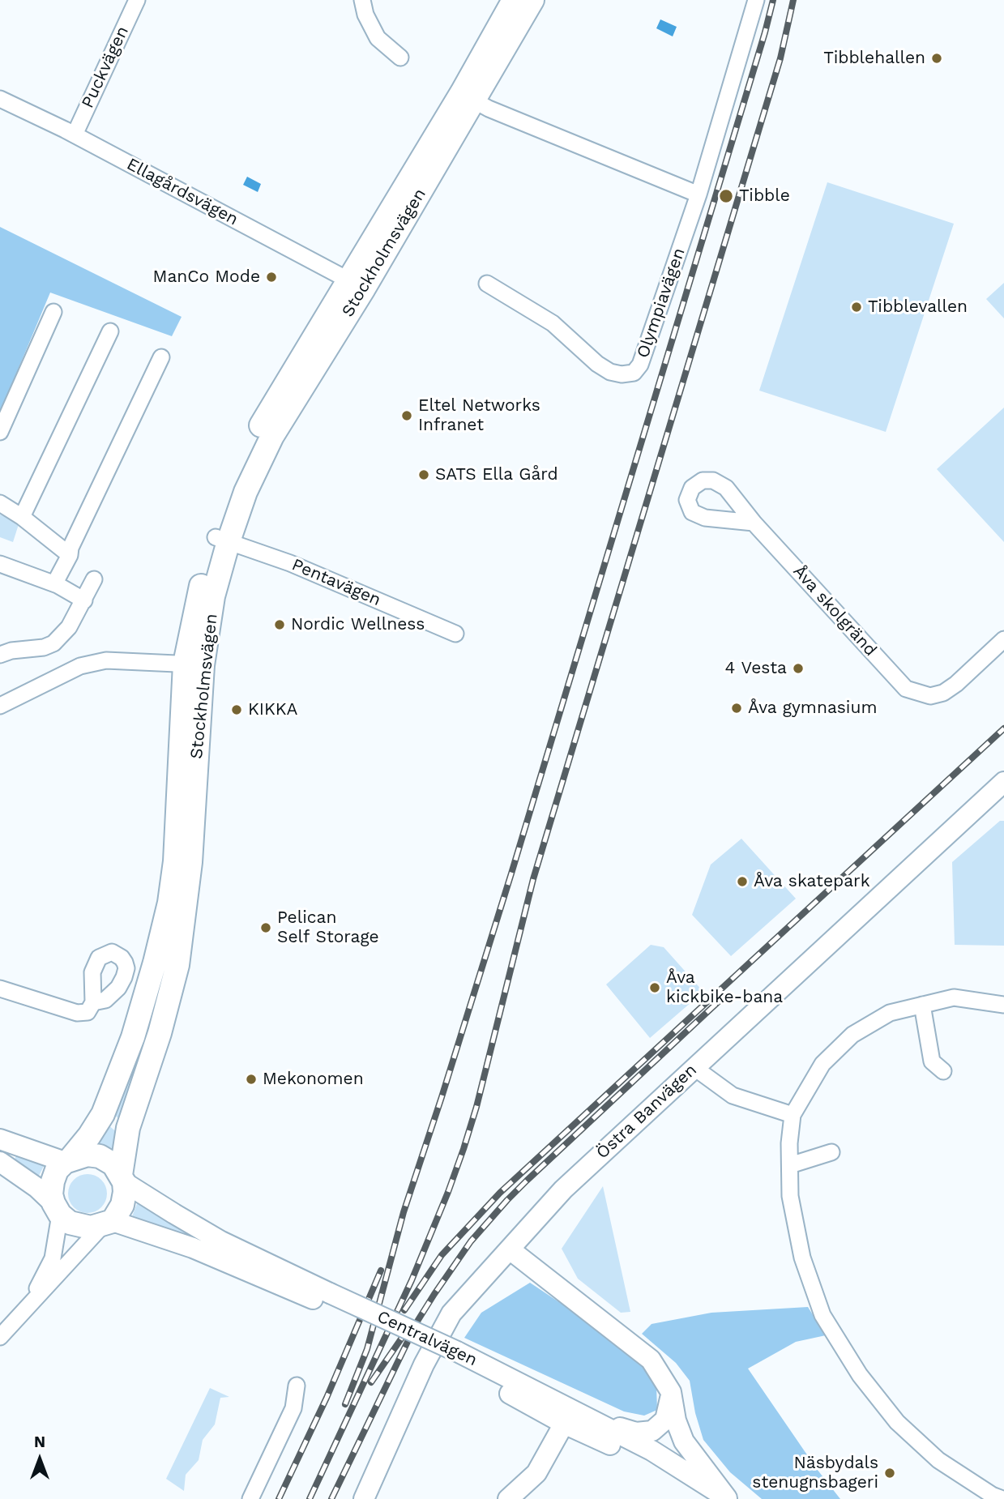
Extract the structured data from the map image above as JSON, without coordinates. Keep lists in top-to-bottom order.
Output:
{
  "streets": {
    "main road": ["Stockholmsvägen"],
    "street": [
      "Puckvägen",
      "Ellagårdsvägen",
      "Olympiavägen",
      "Pentavägen",
      "Åva skolgränd",
      "Östra Banvägen",
      "Centralvägen"
    ]
  },
  "crossings": [
    ["Puckvägen", "Ellagårdsvägen"],
    ["Ellagårdsvägen", "Stockholmsvägen"],
    ["Stockholmsvägen", "Pentavägen"],
    ["Stockholmsvägen", "Centralvägen"]
  ],
  "places": [
    "Tibblehallen",
    "Tibble",
    "ManCo Mode",
    "Tibblevallen",
    "Eltel Networks Infranet",
    "SATS Ella Gård",
    "Nordic Wellness",
    "4 Vesta",
    "Åva gymnasium",
    "KIKKA",
    "Åva skatepark",
    "Pelican Self Storage",
    "Åva kickbike-bana",
    "Mekonomen",
    "Näsbydals stenugnsbageri"
  ],
  "north": "top"
}
